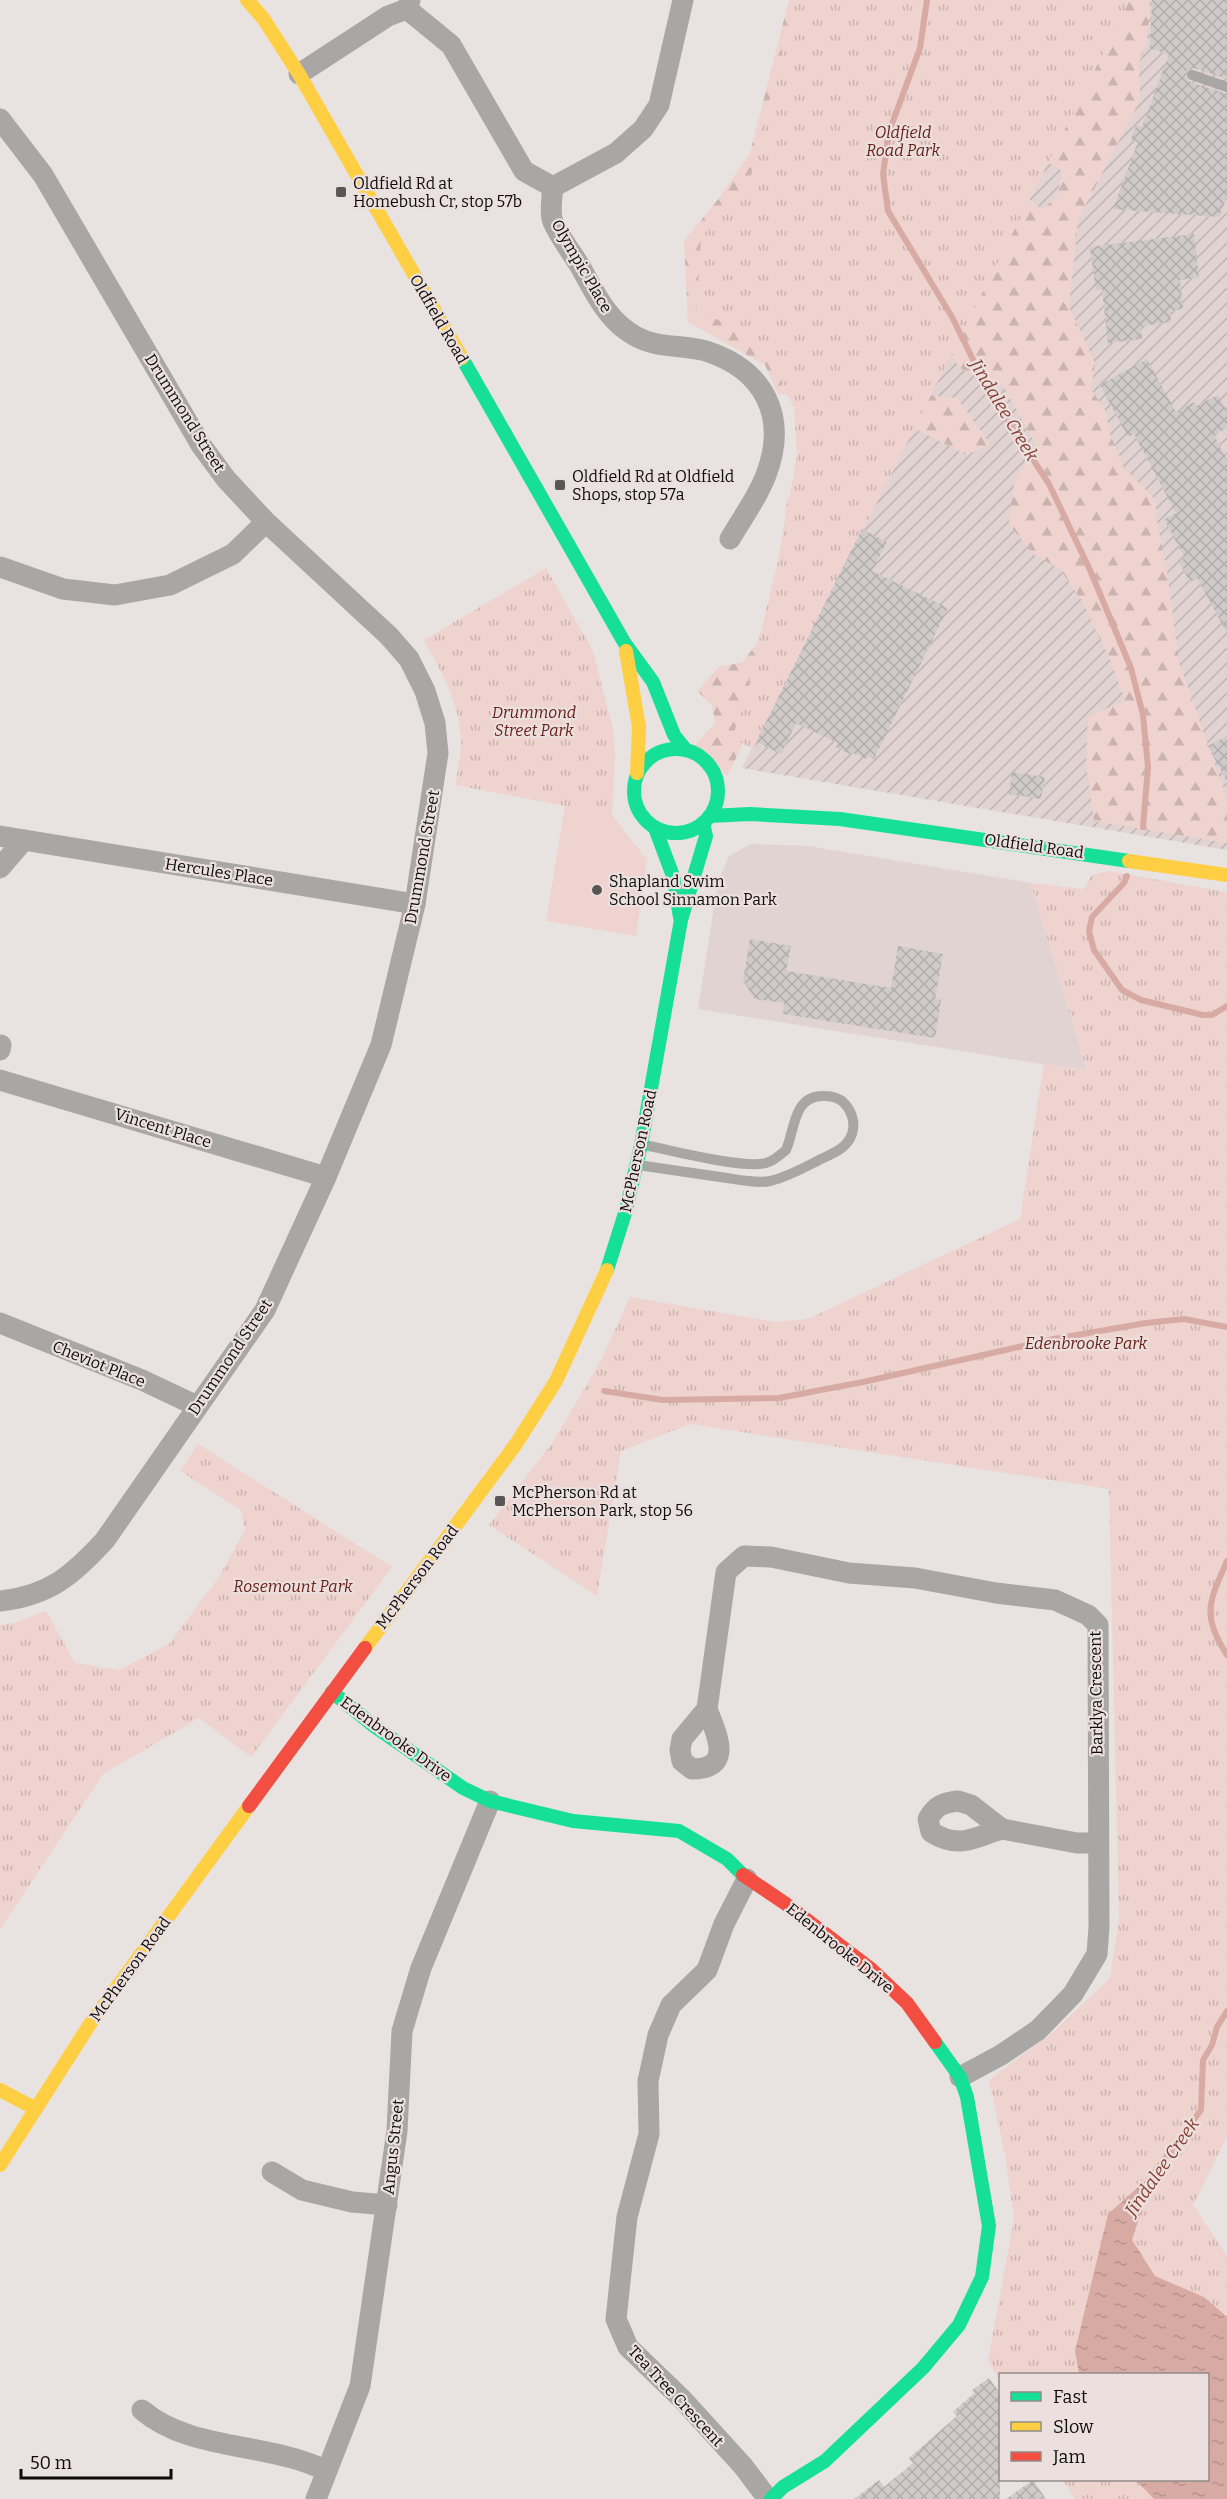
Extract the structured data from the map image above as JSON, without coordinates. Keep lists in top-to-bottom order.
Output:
{
  "streets": {
    "street": [
      "Olympic Place",
      "Oldfield Road",
      "Drummond Street",
      "Hercules Place",
      "Vincent Place",
      "McPherson Road",
      "Cheviot Place",
      "Barklya Crescent",
      "Edenbrooke Drive",
      "Angus Street",
      "Tea Tree Crescent"
    ]
  },
  "crossings": [
    ["Drummond Street", "Hercules Place"],
    ["Drummond Street", "Vincent Place"],
    ["Drummond Street", "Cheviot Place"],
    ["McPherson Road", "Edenbrooke Drive"],
    ["Barklya Crescent", "Edenbrooke Drive"],
    ["Edenbrooke Drive", "Angus Street"],
    ["Edenbrooke Drive", "Tea Tree Crescent"]
  ],
  "water": ["Jindalee Creek"],
  "parks": [
    "Oldfield Road Park",
    "Drummond Street Park",
    "Edenbrooke Park",
    "Rosemount Park"
  ],
  "places": {
    "transit": ["Oldfield Rd at Homebush Cr, stop 57b", "Oldfield Rd at Oldfield Shops, stop 57a", "McPherson Rd at McPherson Park, stop 56"],
    "other": ["Shapland Swim School Sinnamon Park"]
  },
  "legend": ["Fast", "Slow", "Jam"],
  "scale_bar": "50 m"
}
